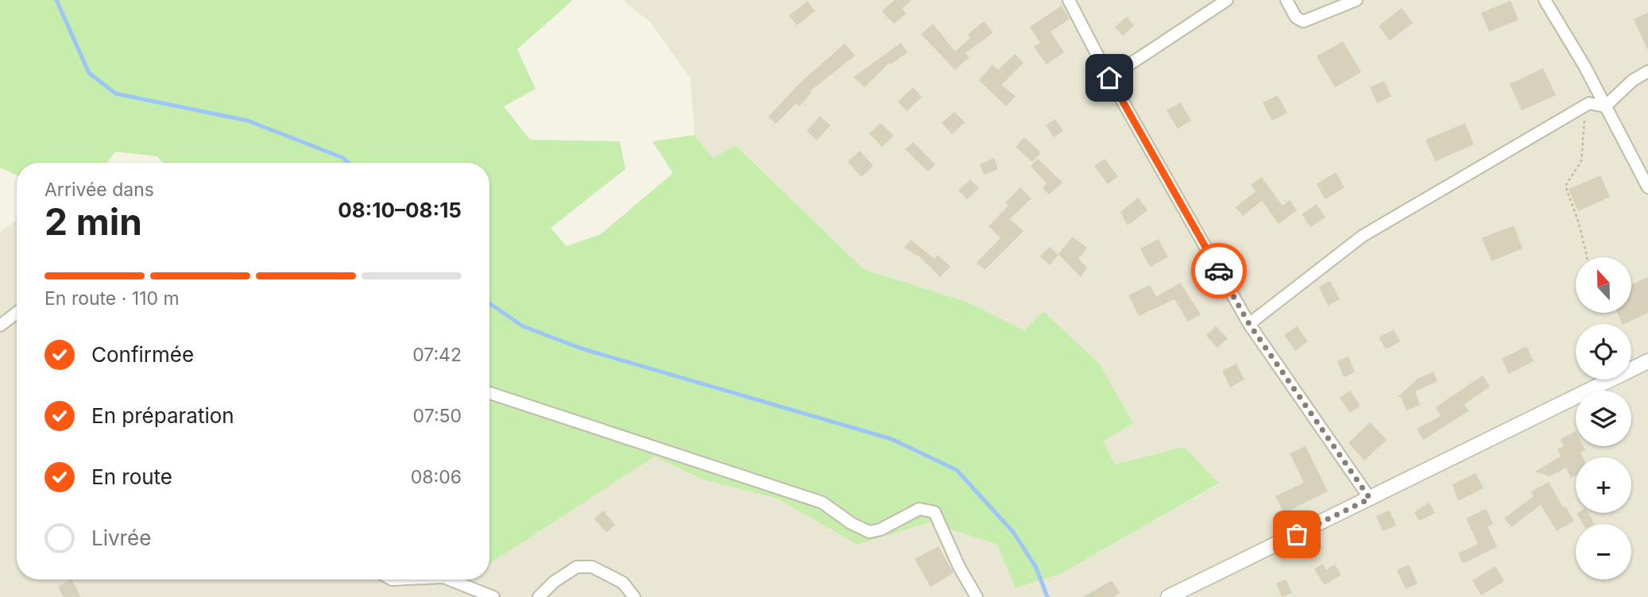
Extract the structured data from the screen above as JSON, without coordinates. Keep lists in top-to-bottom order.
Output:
{
  "north": "top",
  "page": {
    "heading": ["2 min", "Arrivée dans", "08:10–08:15"],
    "map_buttons": ["+", "−"],
    "bar": "En route · 110 m",
    "list": [
      ["Confirmée", "07:42"],
      ["En préparation", "07:50"],
      ["En route", "08:06"],
      "Livrée"
    ]
  }
}
